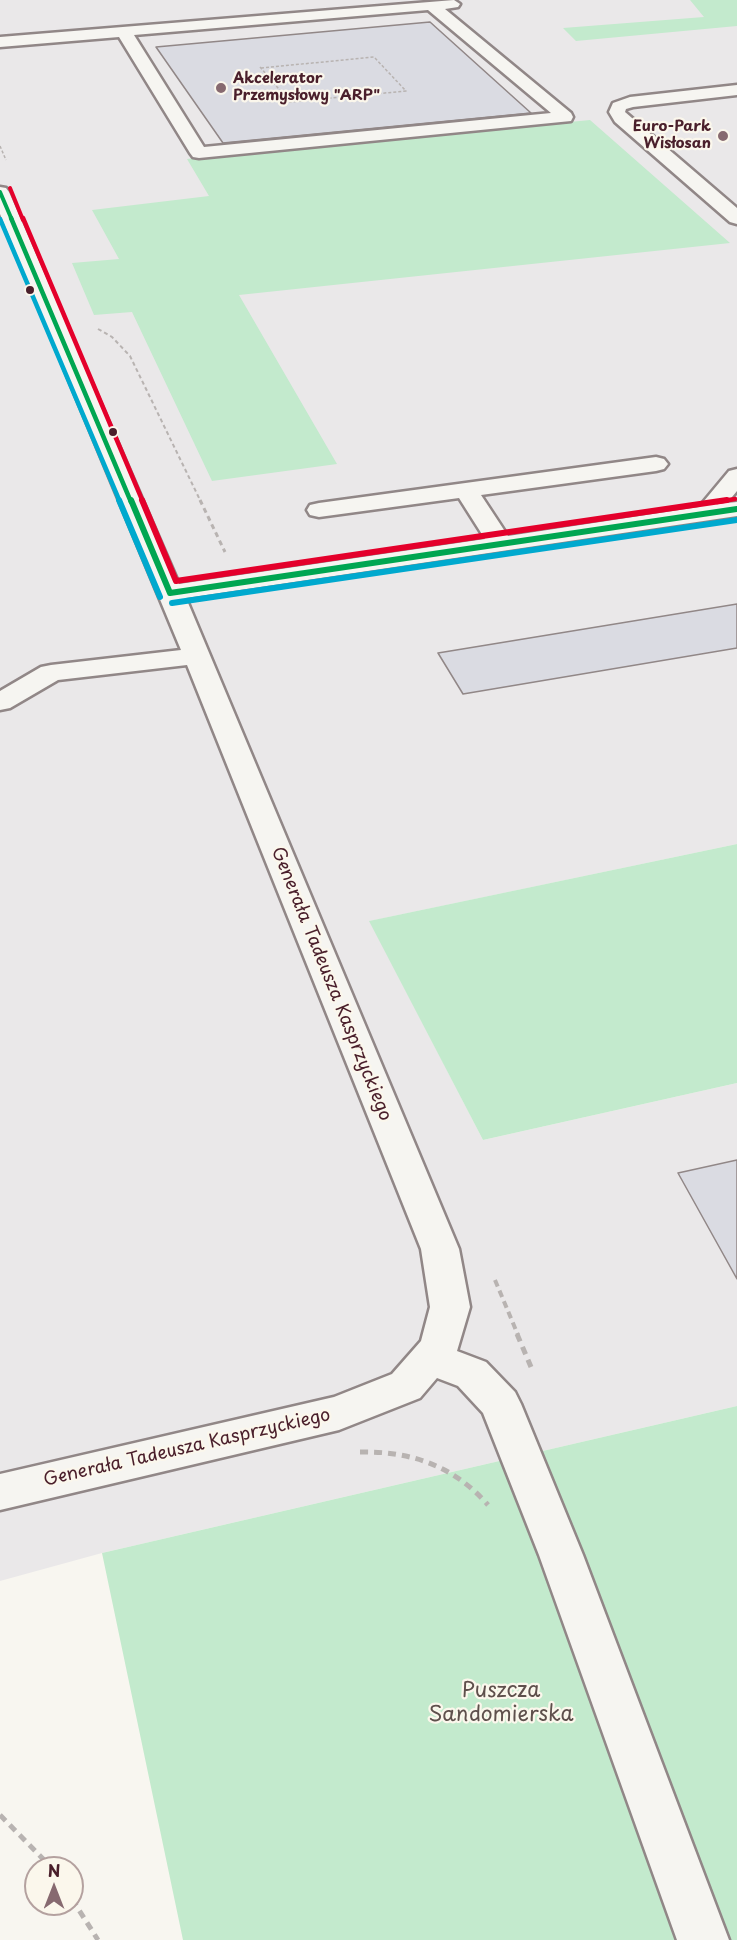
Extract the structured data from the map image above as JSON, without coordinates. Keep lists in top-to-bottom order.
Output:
{
  "streets": {
    "street": ["Generała Tadeusza Kasprzyckiego"]
  },
  "parks": ["Puszcza Sandomierska"],
  "places": ["Akcelerator Przemysłowy \"ARP\"", "Euro-Park Wisłosan"],
  "north": "top"
}
